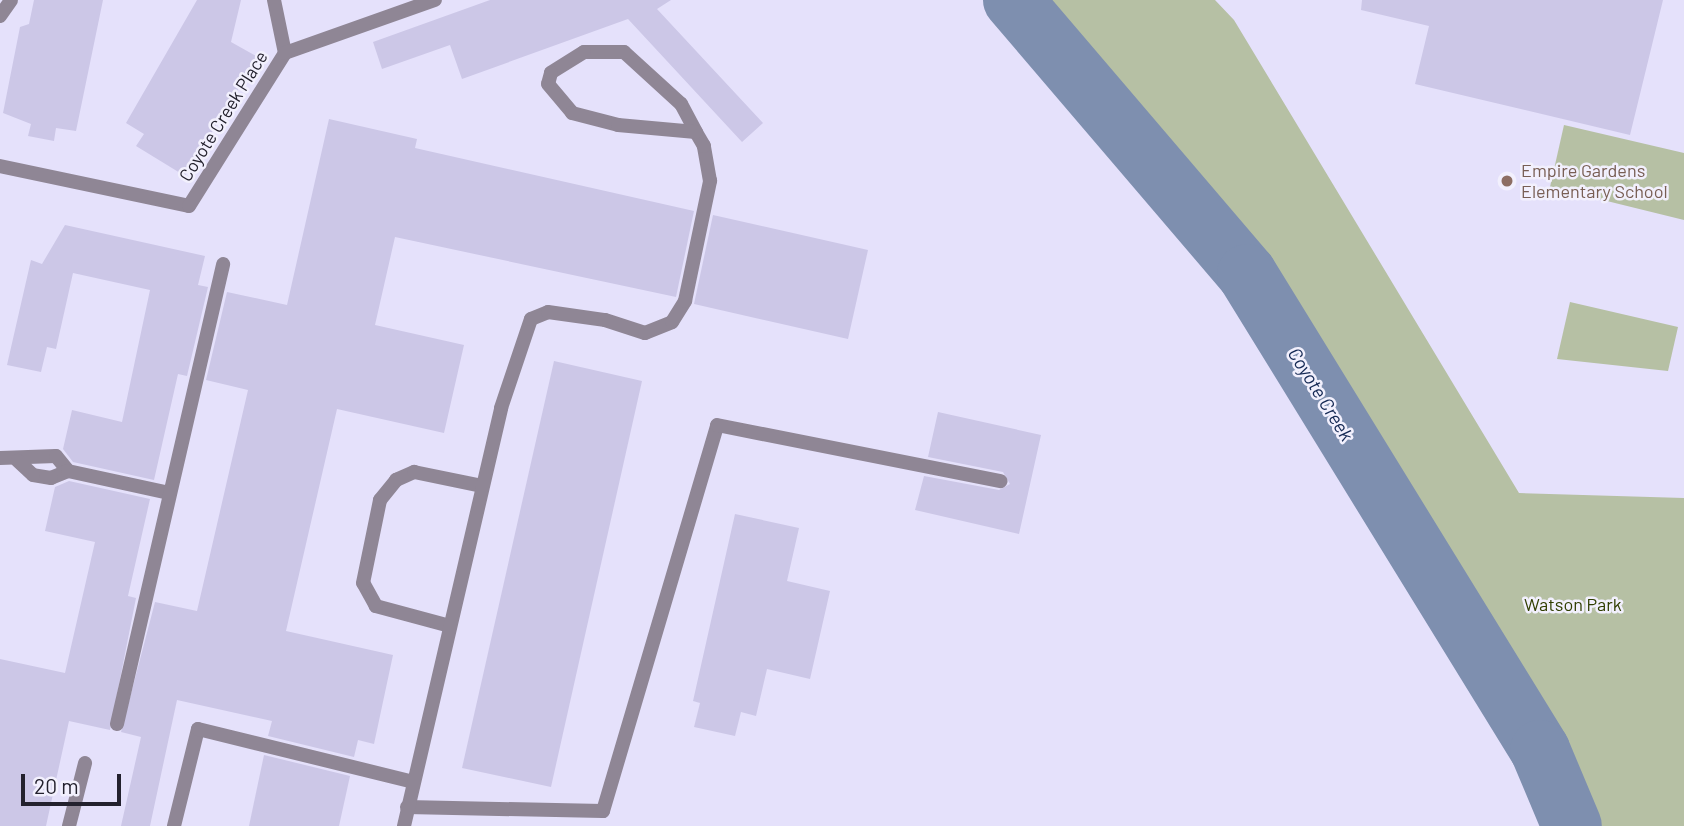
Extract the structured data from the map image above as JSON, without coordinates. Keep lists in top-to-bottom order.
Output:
{
  "streets": {
    "street": ["Coyote Creek Place"]
  },
  "water": ["Coyote Creek"],
  "parks": ["Watson Park"],
  "places": ["Empire Gardens Elementary School"],
  "scale_bar": "20 m"
}
